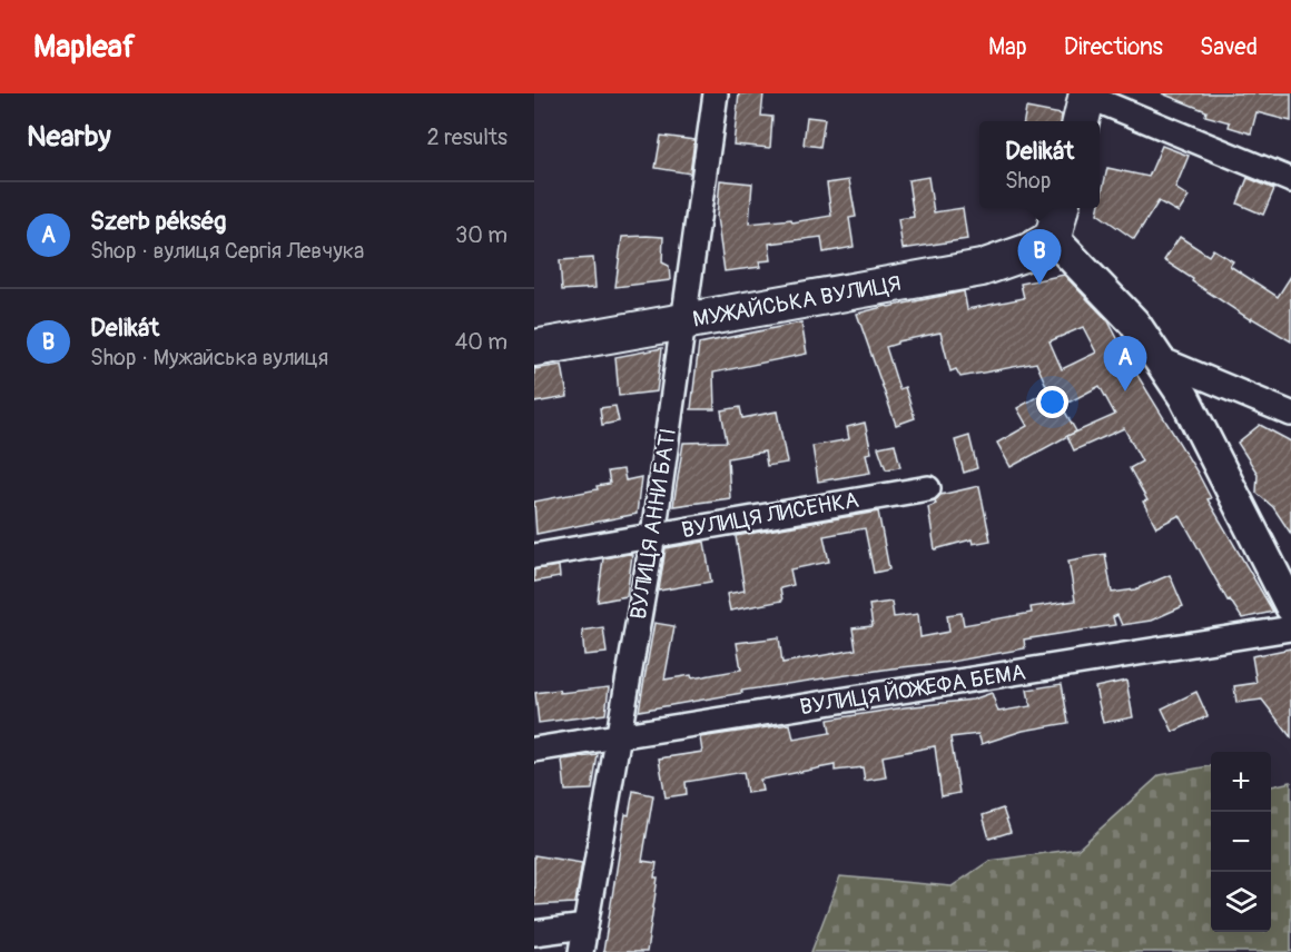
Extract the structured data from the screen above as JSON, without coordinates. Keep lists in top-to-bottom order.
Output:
{
  "streets": {
    "highway": ["МУЖАЙСЬКА ВУЛИЦЯ"],
    "street": ["ВУЛИЦЯ ЛИСЕНКА", "ВУЛИЦЯ АННИ БАТІ", "ВУЛИЦЯ ЙОЖЕФА БЕМА"]
  },
  "crossings": [
    ["МУЖАЙСЬКА ВУЛИЦЯ", "ВУЛИЦЯ АННИ БАТІ"],
    ["ВУЛИЦЯ ЛИСЕНКА", "ВУЛИЦЯ АННИ БАТІ"],
    ["ВУЛИЦЯ АННИ БАТІ", "ВУЛИЦЯ ЙОЖЕФА БЕМА"]
  ],
  "page": {
    "header": "Mapleaf",
    "nav": ["Map", "Directions", "Saved"],
    "heading": ["Nearby", "2 results"],
    "popup": ["Delikát", "Shop"],
    "list": [
      {
        "mark": "A",
        "name": "Szerb pékség",
        "note": "Shop · вулиця Сергія Левчука",
        "value": "30 m"
      },
      {
        "mark": "B",
        "name": "Delikát",
        "note": "Shop · Мужайська вулиця",
        "value": "40 m"
      }
    ],
    "pins": ["B", "A"],
    "map_buttons": ["+", "−"]
  }
}
